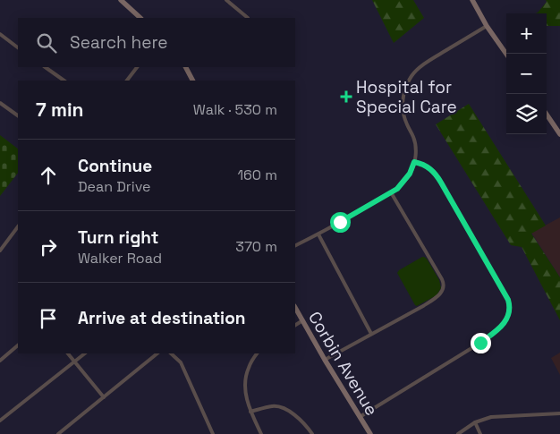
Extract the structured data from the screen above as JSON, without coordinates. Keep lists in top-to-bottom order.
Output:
{
  "streets": {
    "main road": ["Corbin Avenue"]
  },
  "places": {
    "health": ["Hospital for Special Care"]
  },
  "page": {
    "map_buttons": ["+", "−"],
    "search": "Search here",
    "heading": ["7 min", "Walk · 530 m"],
    "list": [
      ["Continue", "Dean Drive", "160 m"],
      ["Turn right", "Walker Road", "370 m"],
      "Arrive at destination"
    ]
  }
}
